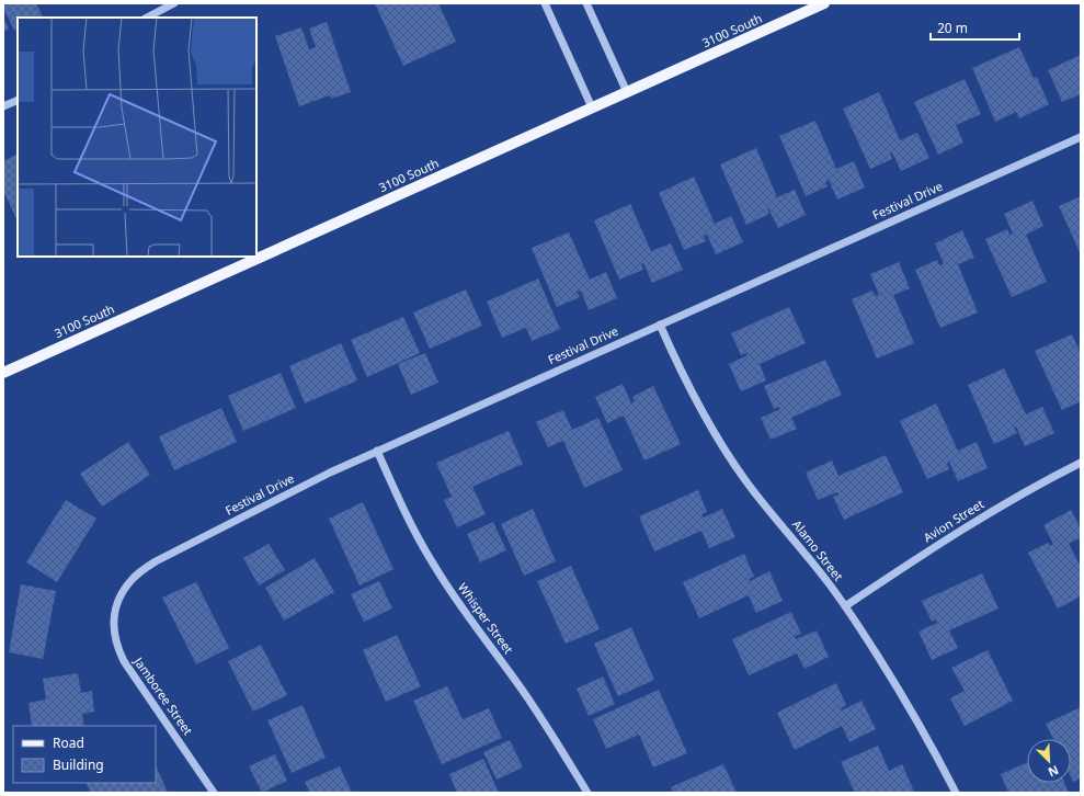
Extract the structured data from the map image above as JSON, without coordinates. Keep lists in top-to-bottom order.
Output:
{
  "streets": {
    "main road": ["3100 South"],
    "street": [
      "Festival Drive",
      "Avion Street",
      "Alamo Street",
      "Whisper Street",
      "Jamboree Street"
    ]
  },
  "crossings": [
    ["Festival Drive", "Alamo Street"],
    ["Festival Drive", "Whisper Street"],
    ["Festival Drive", "Jamboree Street"],
    ["Avion Street", "Alamo Street"]
  ],
  "legend": ["Road", "Building"],
  "scale_bar": "20 m",
  "north": "bottom right"
}
